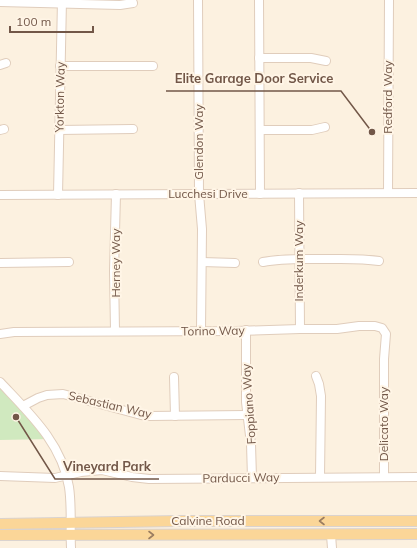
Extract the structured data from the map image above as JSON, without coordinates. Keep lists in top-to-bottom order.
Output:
{
  "streets": {
    "main road": ["Calvine Road"],
    "street": [
      "Yorkton Way",
      "Redford Way",
      "Glendon Way",
      "Lucchesi Drive",
      "Inderkum Way",
      "Herney Way",
      "Torino Way",
      "Foppiano Way",
      "Sebastian Way",
      "Delicato Way",
      "Parducci Way"
    ]
  },
  "crossings": [
    ["Yorkton Way", "Lucchesi Drive"],
    ["Redford Way", "Lucchesi Drive"],
    ["Glendon Way", "Lucchesi Drive"],
    ["Glendon Way", "Torino Way"],
    ["Lucchesi Drive", "Inderkum Way"],
    ["Lucchesi Drive", "Herney Way"],
    ["Inderkum Way", "Torino Way"],
    ["Herney Way", "Torino Way"],
    ["Torino Way", "Foppiano Way"],
    ["Torino Way", "Delicato Way"],
    ["Foppiano Way", "Sebastian Way"],
    ["Foppiano Way", "Parducci Way"],
    ["Delicato Way", "Parducci Way"]
  ],
  "places": ["Elite Garage Door Service", "Vineyard Park"],
  "scale_bar": "100 m"
}
